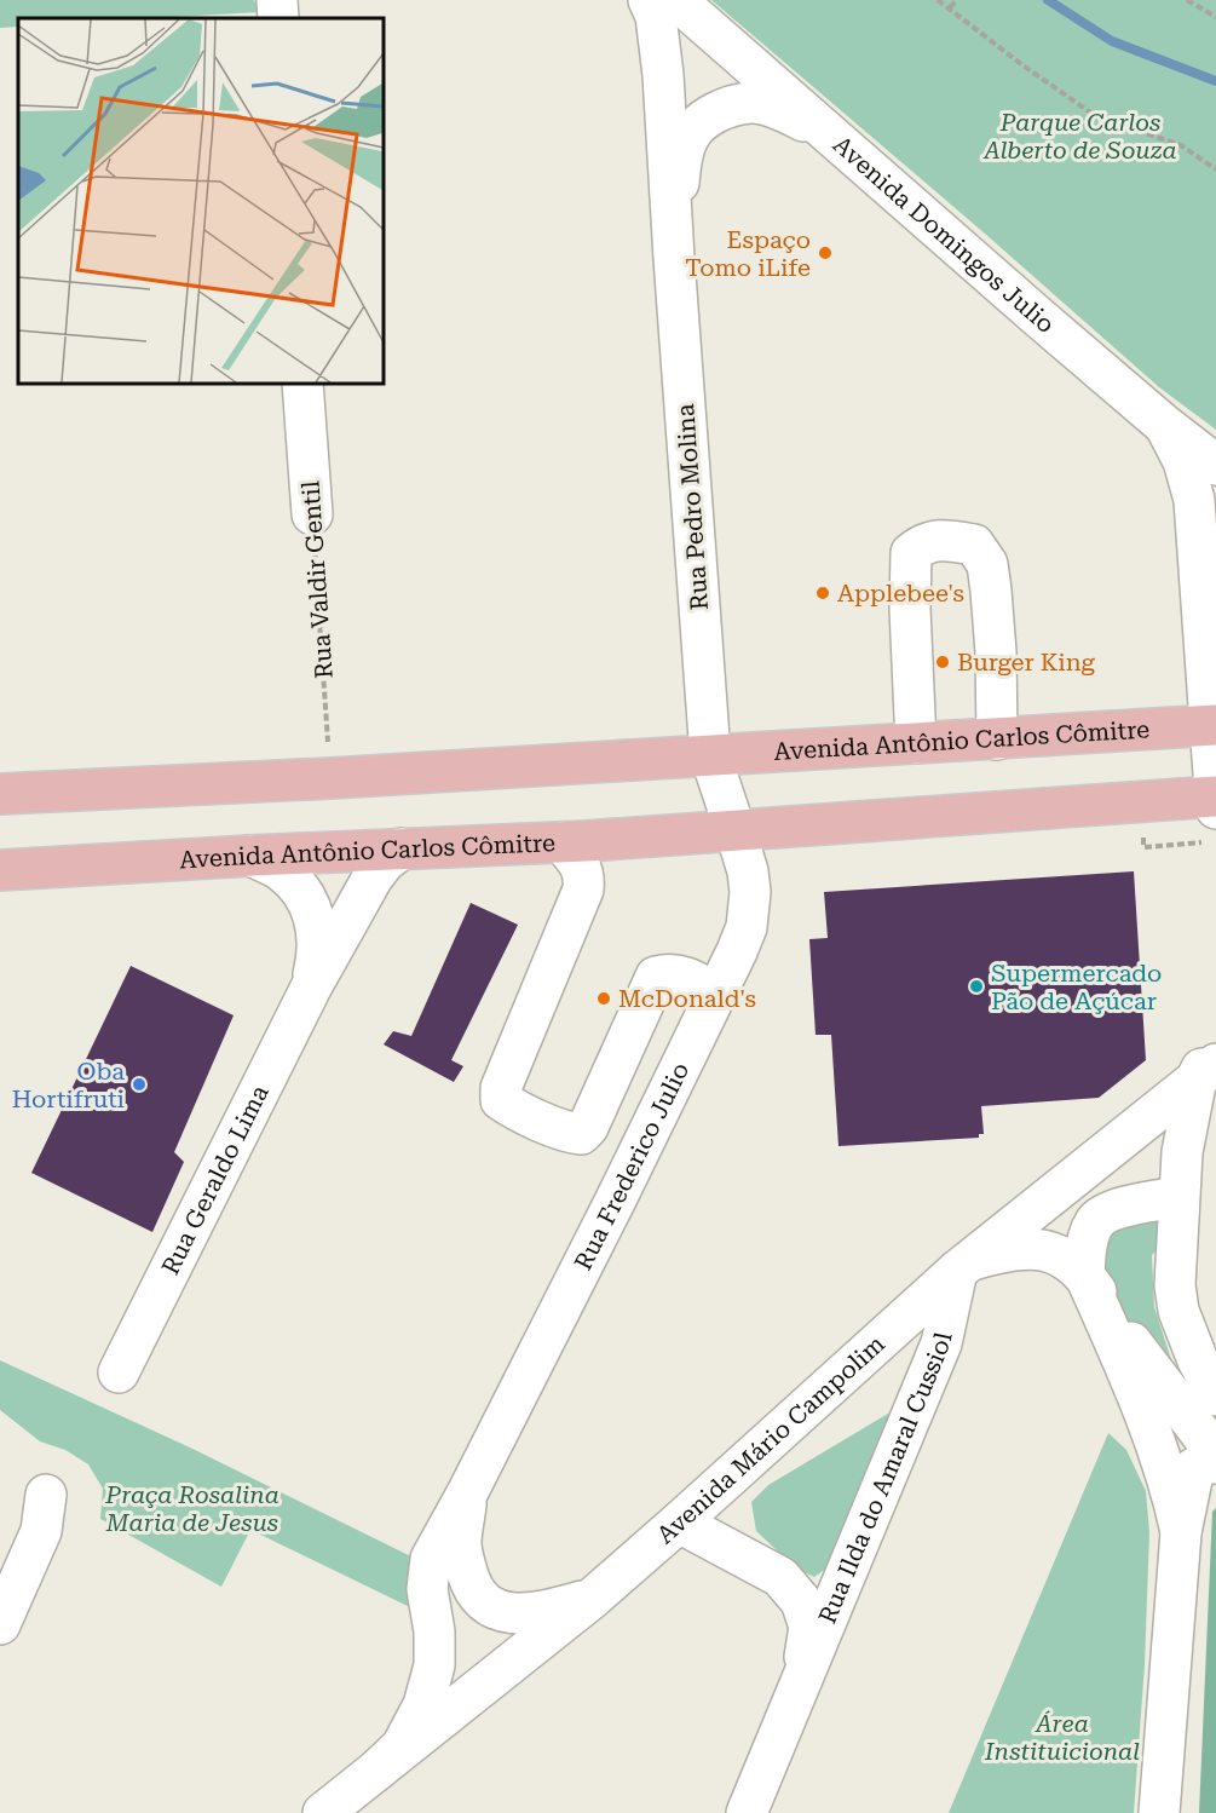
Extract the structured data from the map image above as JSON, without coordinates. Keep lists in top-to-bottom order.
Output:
{
  "streets": {
    "main road": ["Avenida Antônio Carlos Cômitre"],
    "street": [
      "Avenida Domingos Julio",
      "Rua Pedro Molina",
      "Rua Valdir Gentil",
      "Rua Frederico Julio",
      "Rua Geraldo Lima",
      "Avenida Mário Campolim",
      "Rua Ilda do Amaral Cussiol"
    ]
  },
  "crossings": [
    ["Avenida Domingos Julio", "Rua Pedro Molina"],
    ["Rua Pedro Molina", "Avenida Antônio Carlos Cômitre"],
    ["Rua Valdir Gentil", "Avenida Antônio Carlos Cômitre"],
    ["Avenida Antônio Carlos Cômitre", "Rua Frederico Julio"],
    ["Avenida Antônio Carlos Cômitre", "Rua Geraldo Lima"],
    ["Rua Frederico Julio", "Avenida Mário Campolim"],
    ["Avenida Mário Campolim", "Rua Ilda do Amaral Cussiol"]
  ],
  "parks": ["Parque Carlos Alberto de Souza", "Praça Rosalina Maria de Jesus", "Área Instituicional"],
  "places": [
    "Espaço Tomo iLife",
    "Applebee's",
    "Burger King",
    "Supermercado Pão de Açúcar",
    "McDonald's",
    "Oba Hortifruti"
  ]
}
